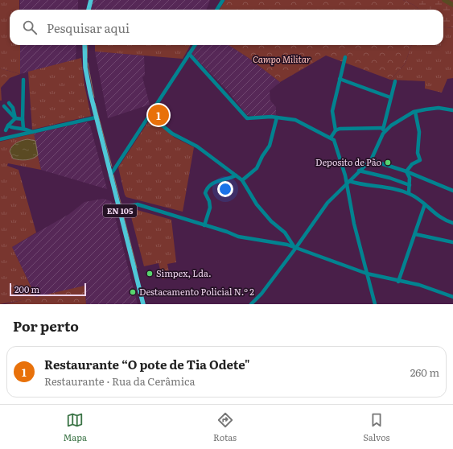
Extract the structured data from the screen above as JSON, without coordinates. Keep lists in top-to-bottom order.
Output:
{
  "streets": {
    "main road": ["EN 105"]
  },
  "parks": ["Campo Militar"],
  "places": ["Deposito de Pão", "Simpex, Lda.", "Destacamento Policial N.º 2"],
  "scale_bar": "200 m",
  "page": {
    "search": "Pesquisar aqui",
    "pins": "1",
    "scale": "200 m",
    "heading": "Por perto",
    "list": [
      {
        "mark": "1",
        "name": "Restaurante “O pote de Tia Odete\"",
        "note": "Restaurante · Rua da Cerâmica",
        "value": "260 m"
      }
    ],
    "nav": ["Mapa", "Rotas", "Salvos"]
  }
}
